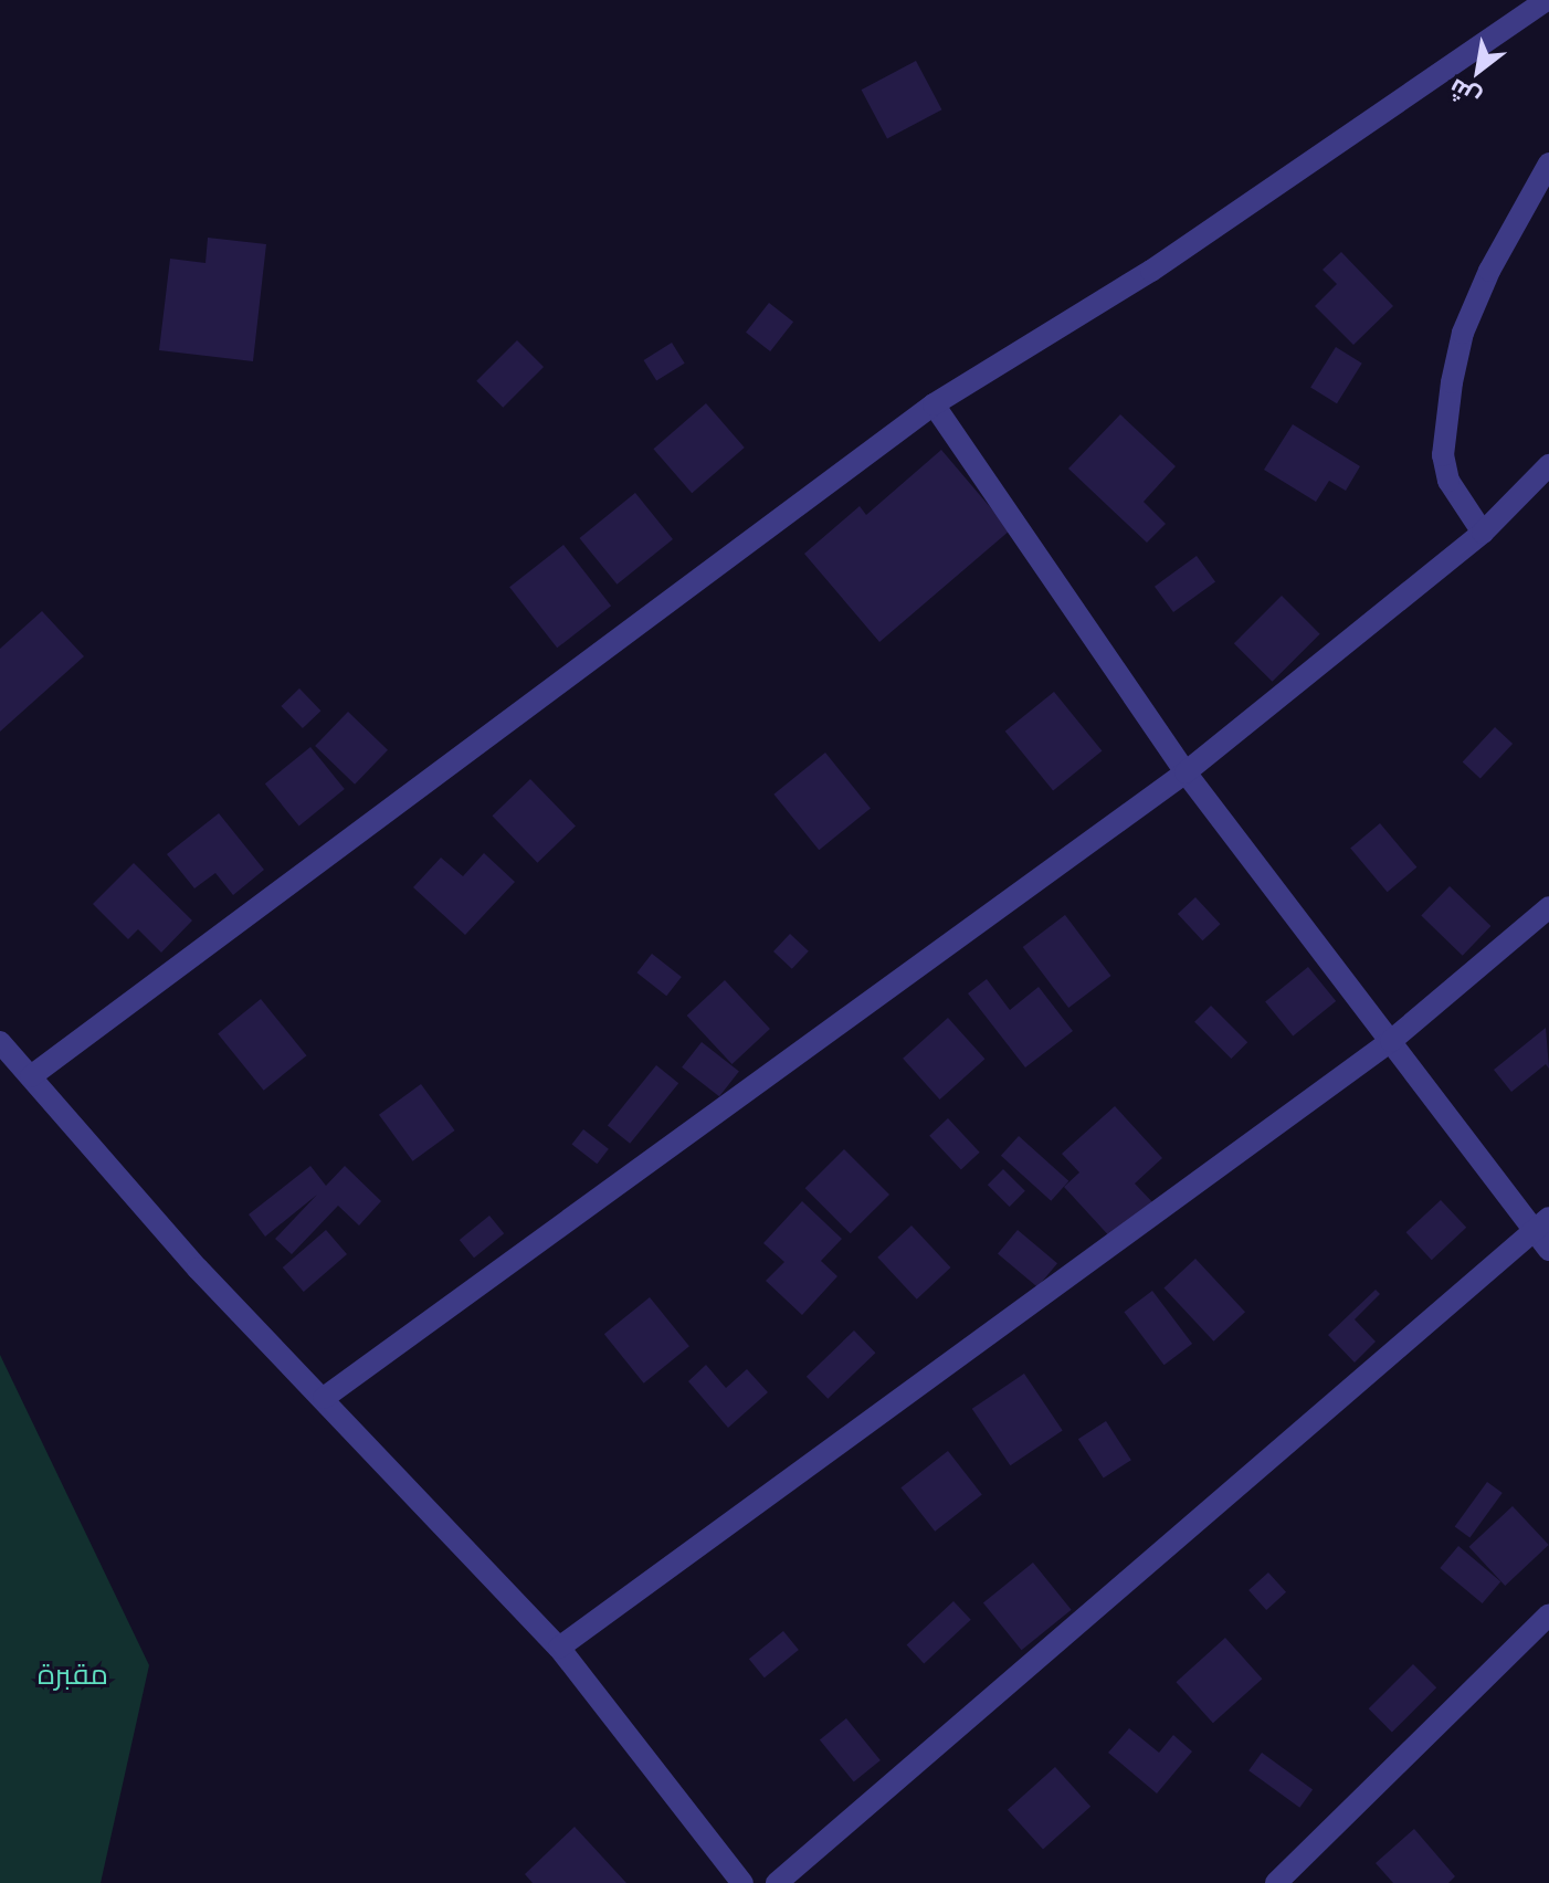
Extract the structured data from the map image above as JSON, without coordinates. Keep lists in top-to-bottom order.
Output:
{
  "parks": ["مقبرة"],
  "north": "bottom left"
}
